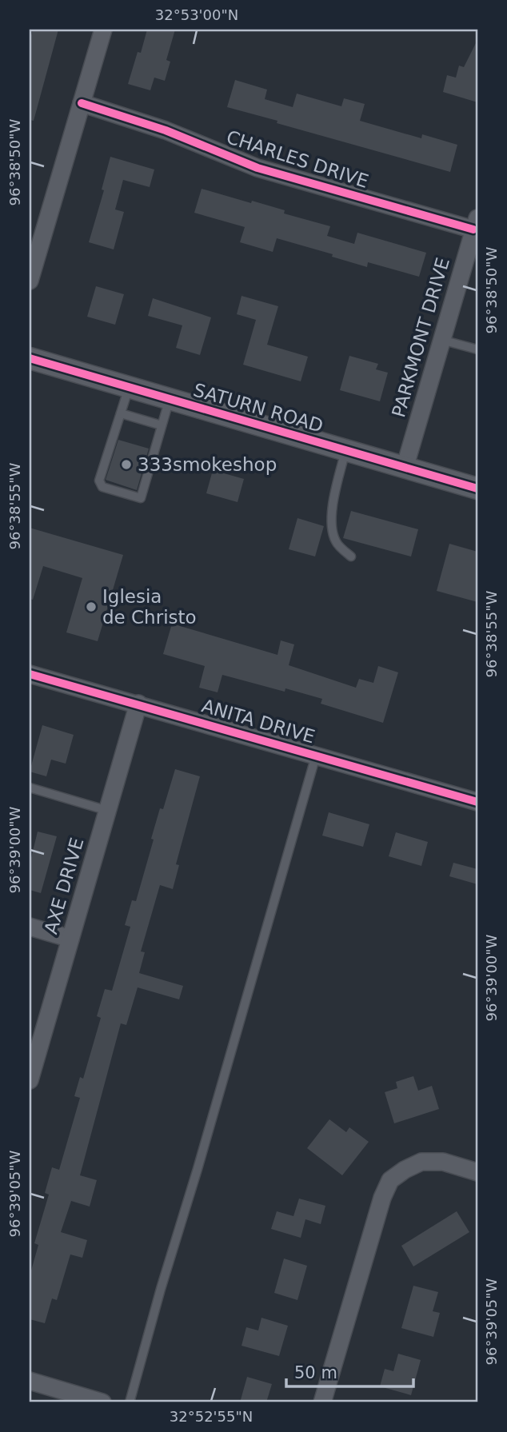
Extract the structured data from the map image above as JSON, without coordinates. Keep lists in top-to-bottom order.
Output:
{
  "streets": {
    "street": [
      "CHARLES DRIVE",
      "PARKMONT DRIVE",
      "SATURN ROAD",
      "ANITA DRIVE",
      "AXE DRIVE"
    ]
  },
  "crossings": [
    ["CHARLES DRIVE", "PARKMONT DRIVE"],
    ["PARKMONT DRIVE", "SATURN ROAD"],
    ["ANITA DRIVE", "AXE DRIVE"]
  ],
  "places": ["333smokeshop", "Iglesia de Christo"],
  "scale_bar": "50 m",
  "coordinates": [
    "32°53'00\"N",
    "96°38'50\"W",
    "96°38'55\"W",
    "96°39'00\"W",
    "96°39'05\"W",
    "32°52'55\"N"
  ]
}
